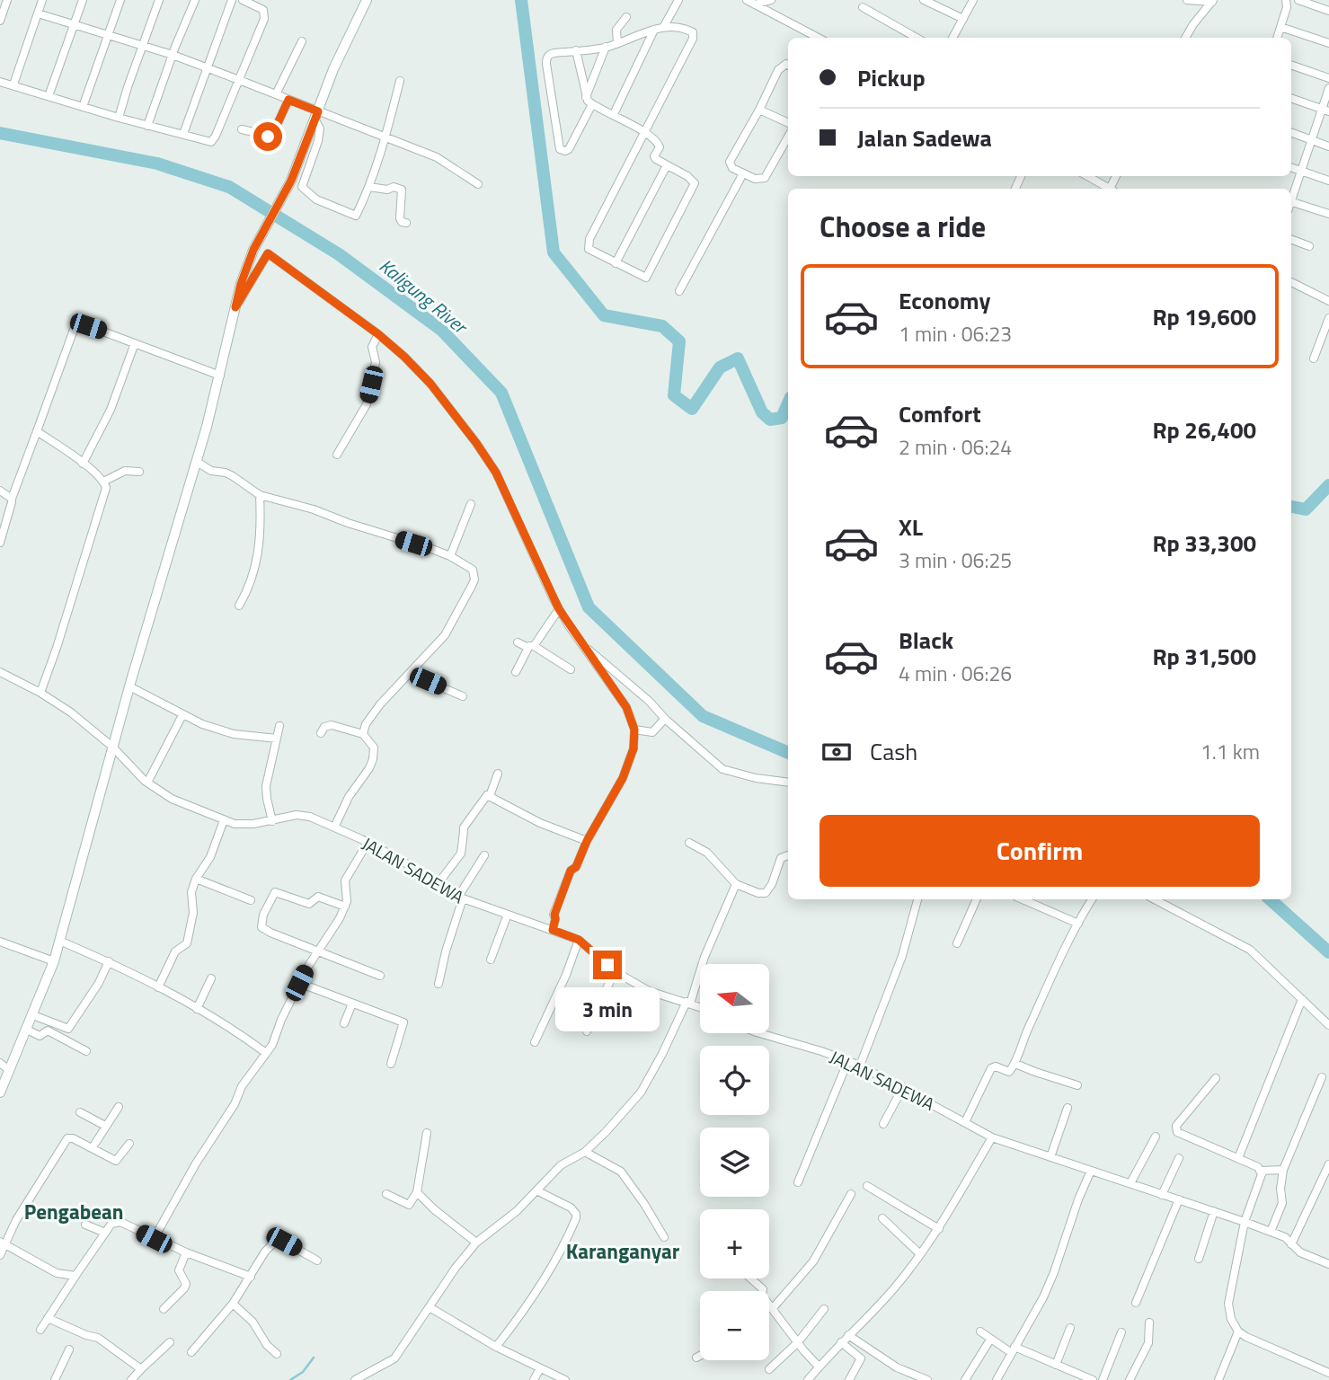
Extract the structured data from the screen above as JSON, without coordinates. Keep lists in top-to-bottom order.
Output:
{
  "streets": {
    "street": ["JALAN SADEWA"]
  },
  "districts": ["Pengabean", "Karanganyar"],
  "water": ["Kaligung River"],
  "north": "left",
  "page": {
    "banner": ["Pickup", "Jalan Sadewa"],
    "heading": "Choose a ride",
    "list": [
      {
        "name": "Economy",
        "note": "1 min · 06:23",
        "value": "Rp 19,600"
      },
      {
        "name": "Comfort",
        "note": "2 min · 06:24",
        "value": "Rp 26,400"
      },
      {
        "name": "XL",
        "note": "3 min · 06:25",
        "value": "Rp 33,300"
      },
      {
        "name": "Black",
        "note": "4 min · 06:26",
        "value": "Rp 31,500"
      }
    ],
    "pay": ["Cash", "1.1 km"],
    "buttons": "Confirm",
    "map_buttons": ["+", "−"],
    "bubble": "3 min"
  }
}
